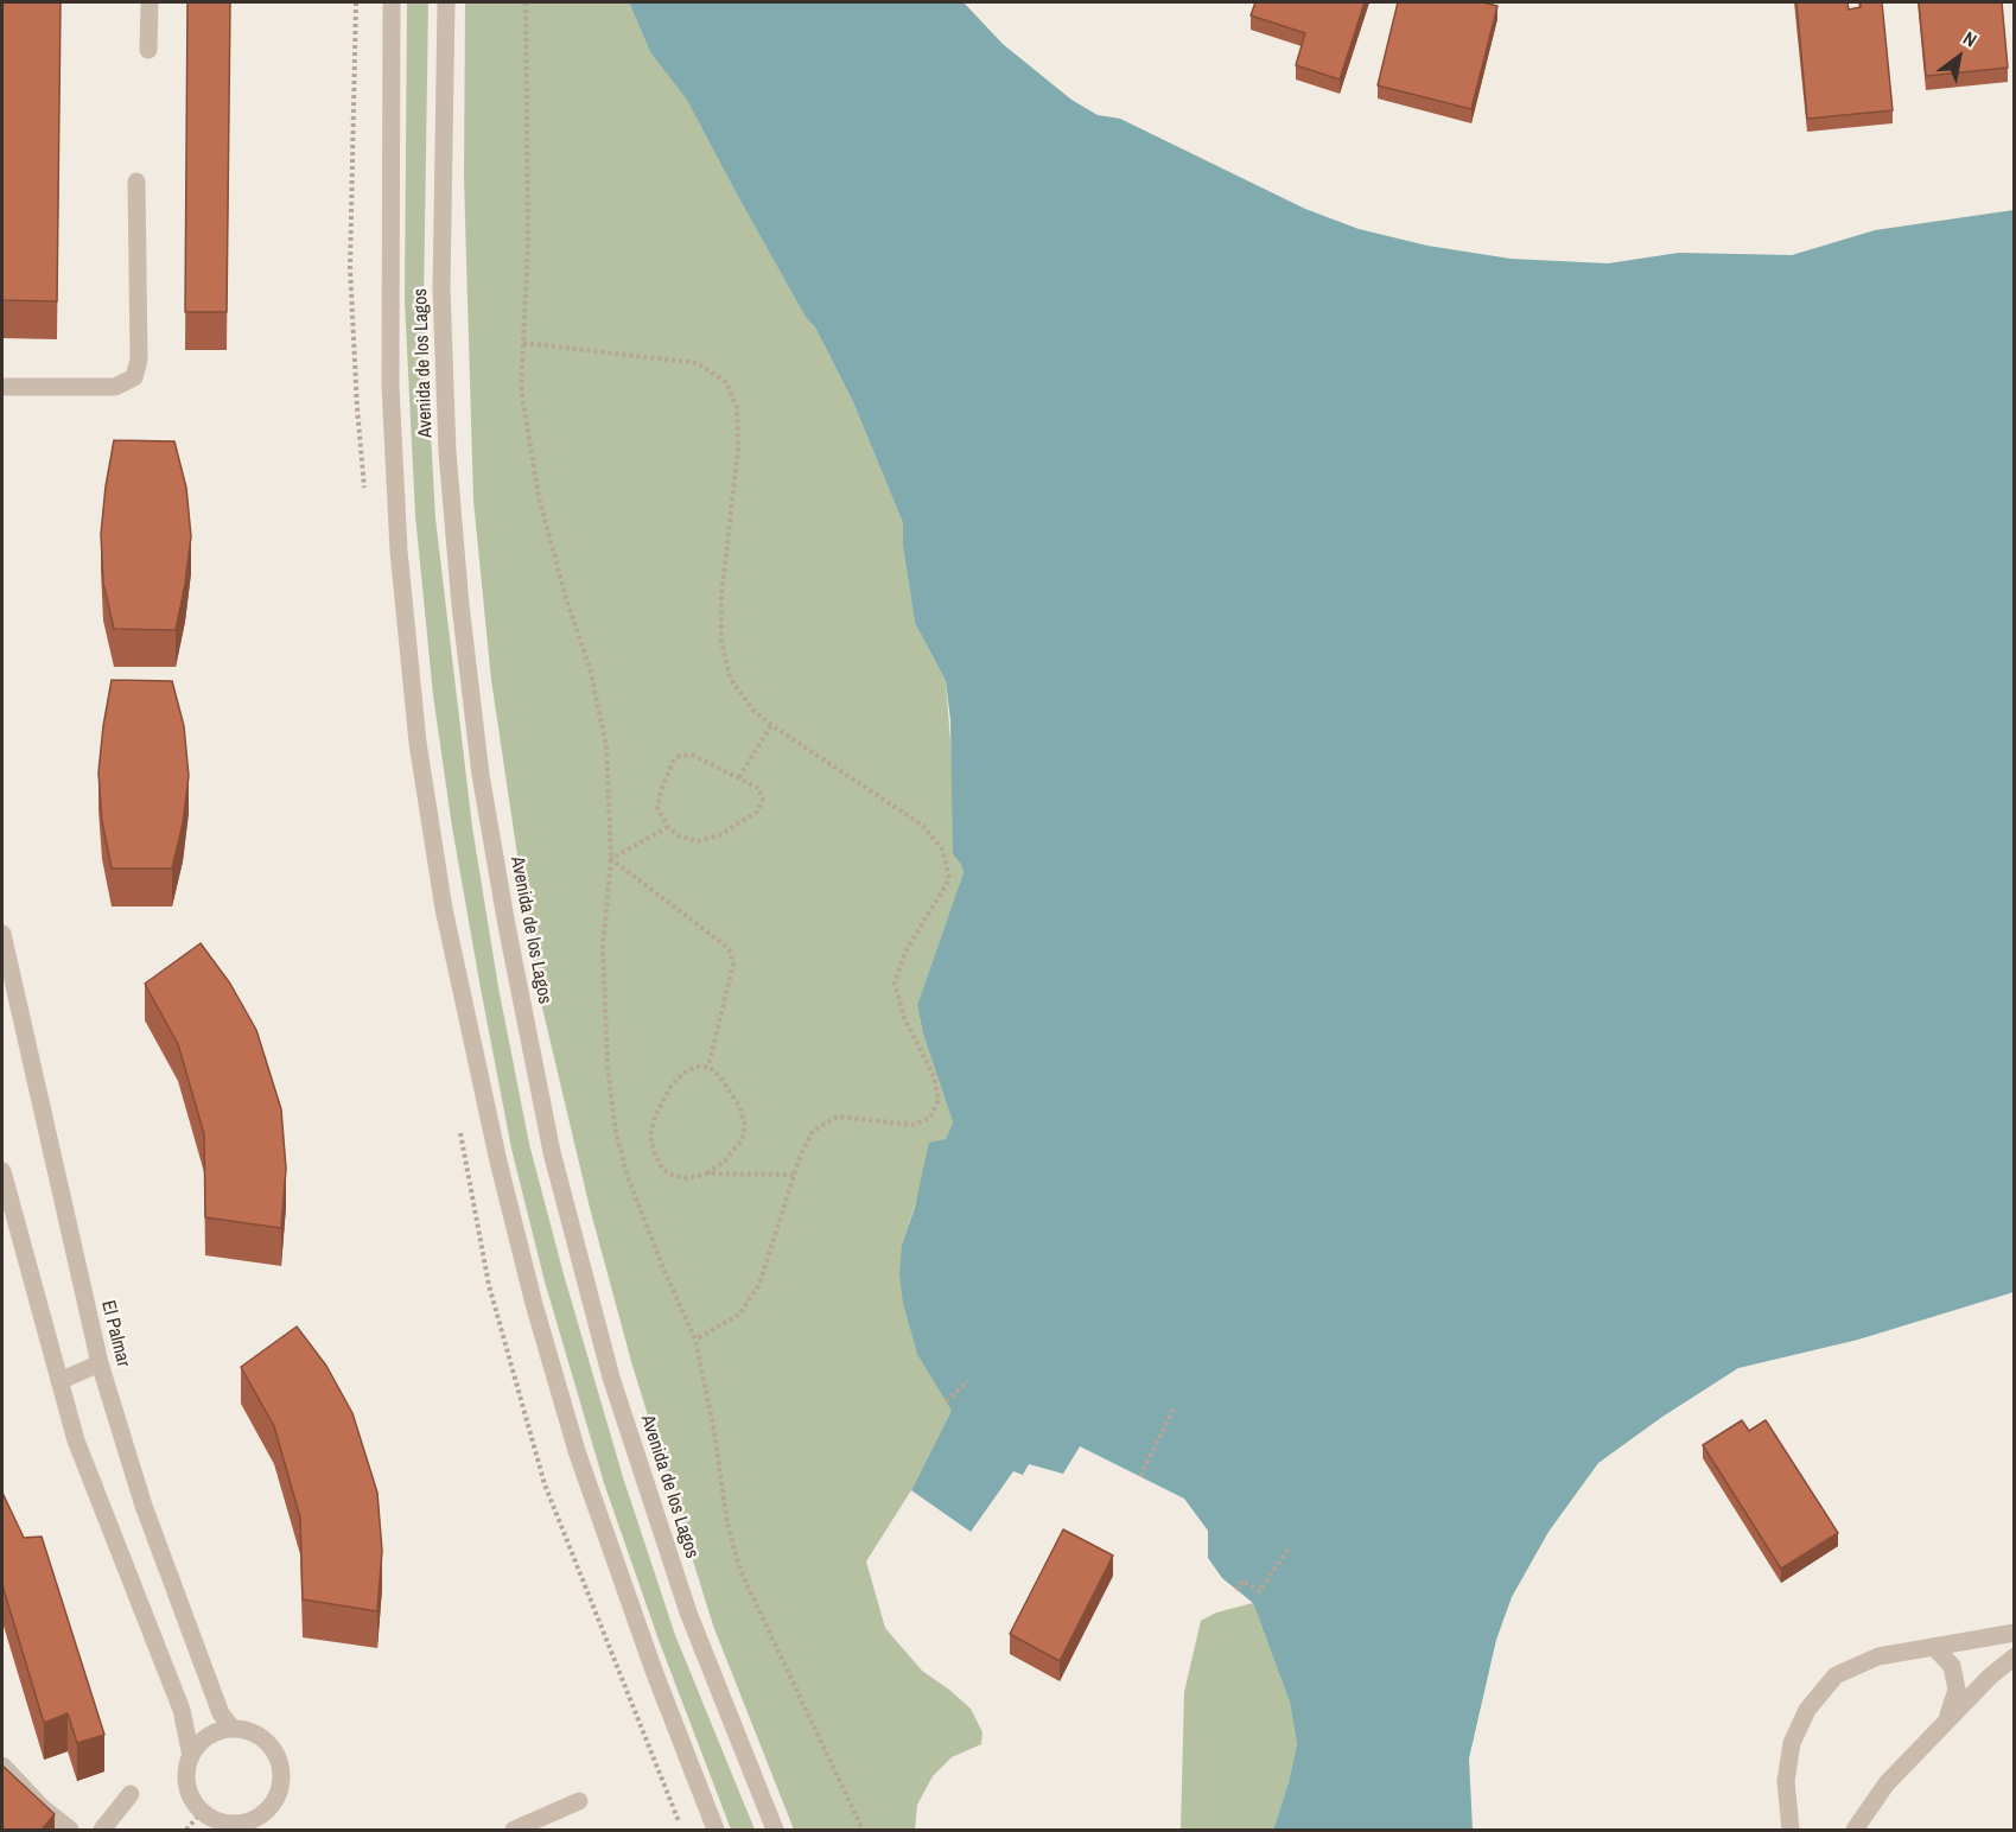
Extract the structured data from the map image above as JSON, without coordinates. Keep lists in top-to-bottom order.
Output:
{
  "streets": {
    "street": ["Avenida de los Lagos", "El Palmar"]
  },
  "north": "top right"
}
